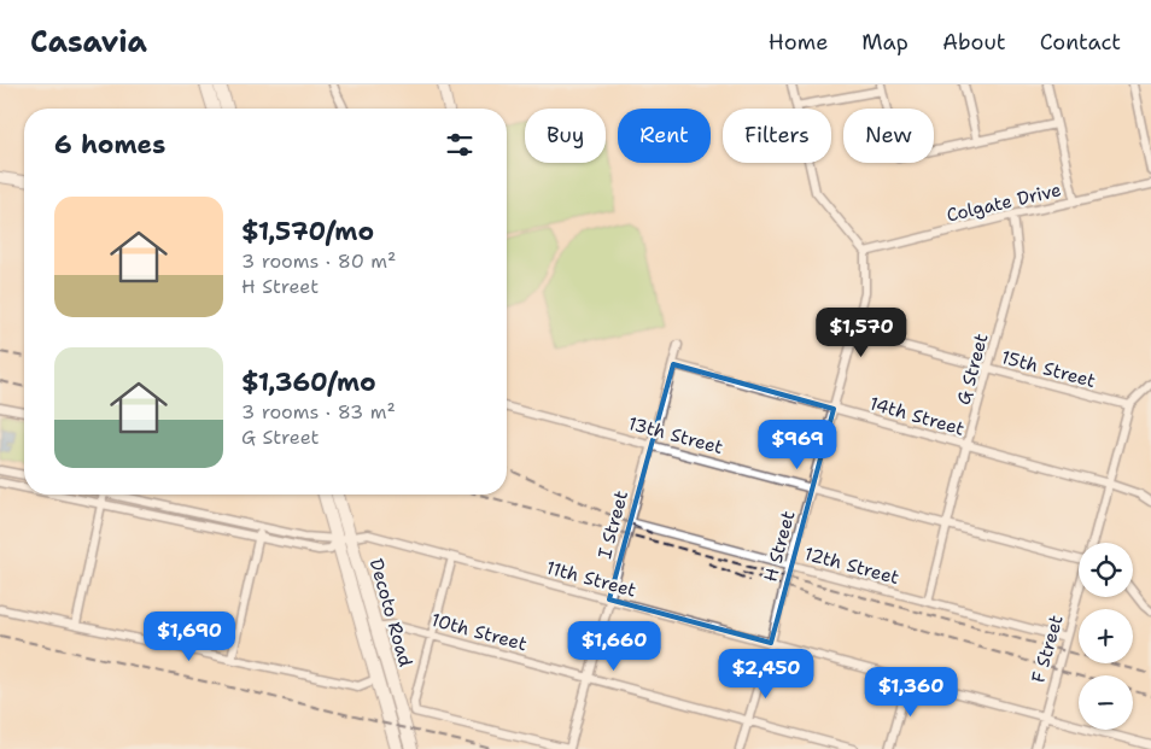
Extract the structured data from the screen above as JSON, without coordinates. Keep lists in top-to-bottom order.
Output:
{
  "streets": {
    "main road": ["Decoto Road"],
    "street": [
      "Colgate Drive",
      "G Street",
      "15th Street",
      "14th Street",
      "13th Street",
      "I Street",
      "H Street",
      "12th Street",
      "11th Street",
      "10th Street",
      "F Street"
    ]
  },
  "crossings": [
    ["Colgate Drive", "G Street"],
    ["Colgate Drive", "H Street"],
    ["G Street", "15th Street"],
    ["G Street", "14th Street"],
    ["G Street", "13th Street"],
    ["G Street", "12th Street"],
    ["15th Street", "H Street"],
    ["15th Street", "F Street"],
    ["14th Street", "I Street"],
    ["14th Street", "H Street"],
    ["14th Street", "F Street"],
    ["13th Street", "I Street"],
    ["13th Street", "H Street"],
    ["I Street", "12th Street"],
    ["I Street", "11th Street"],
    ["I Street", "10th Street"],
    ["H Street", "12th Street"],
    ["H Street", "11th Street"],
    ["H Street", "10th Street"],
    ["12th Street", "F Street"],
    ["11th Street", "Decoto Road"],
    ["11th Street", "F Street"],
    ["Decoto Road", "10th Street"]
  ],
  "page": {
    "header": "Casavia",
    "nav": [
      "Home",
      "Map",
      "About",
      "Contact"
    ],
    "chip": [
      "Buy",
      "Rent",
      "Filters",
      "New"
    ],
    "heading": "6 homes",
    "list": [
      {
        "name": "$1,570/mo",
        "note": "3 rooms · 80 m² · H Street"
      },
      {
        "name": "$1,360/mo",
        "note": "3 rooms · 83 m² · G Street"
      }
    ],
    "price": [
      "$1,570",
      "$969",
      "$1,690",
      "$1,660",
      "$2,450",
      "$1,360"
    ],
    "map_buttons": ["+", "−"]
  }
}
